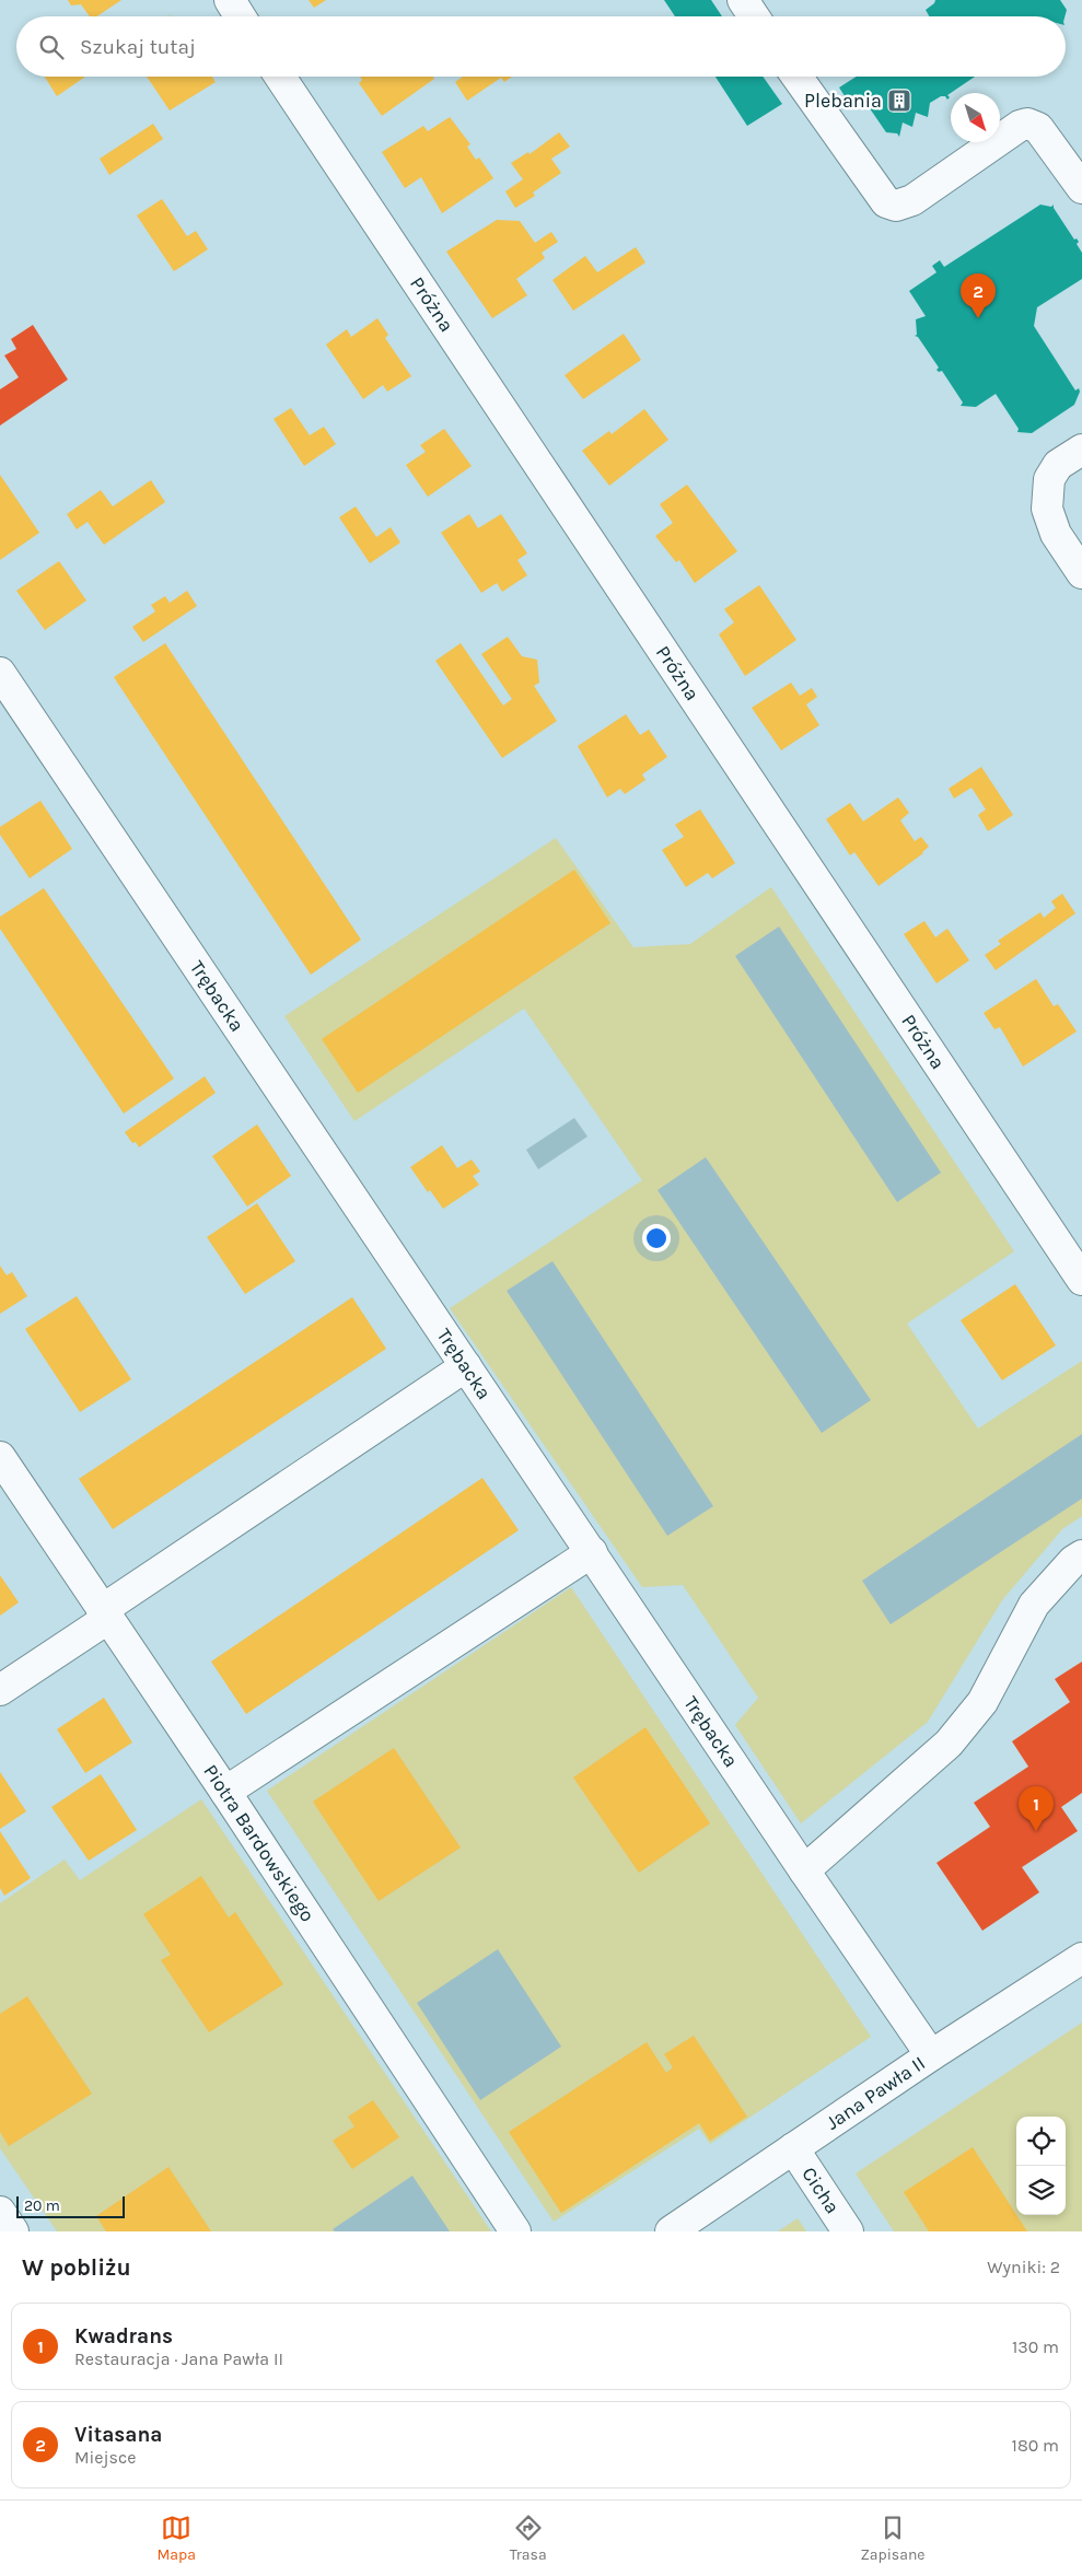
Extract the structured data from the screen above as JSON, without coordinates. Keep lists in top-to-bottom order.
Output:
{
  "streets": {
    "street": [
      "Próżna",
      "Trębacka",
      "Piotra Bardowskiego",
      "Jana Pawła II",
      "Cicha"
    ]
  },
  "crossings": [
    ["Trębacka", "Jana Pawła II"],
    ["Jana Pawła II", "Cicha"]
  ],
  "places": {
    "building": ["Plebania"]
  },
  "scale_bar": "20 m",
  "north": "bottom right",
  "page": {
    "search": "Szukaj tutaj",
    "pins": ["2", "1"],
    "scale": "20 m",
    "heading": ["W pobliżu", "Wyniki: 2"],
    "list": [
      {
        "mark": "1",
        "name": "Kwadrans",
        "note": "Restauracja · Jana Pawła II",
        "value": "130 m"
      },
      {
        "mark": "2",
        "name": "Vitasana",
        "note": "Miejsce",
        "value": "180 m"
      }
    ],
    "nav": ["Mapa", "Trasa", "Zapisane"]
  }
}
